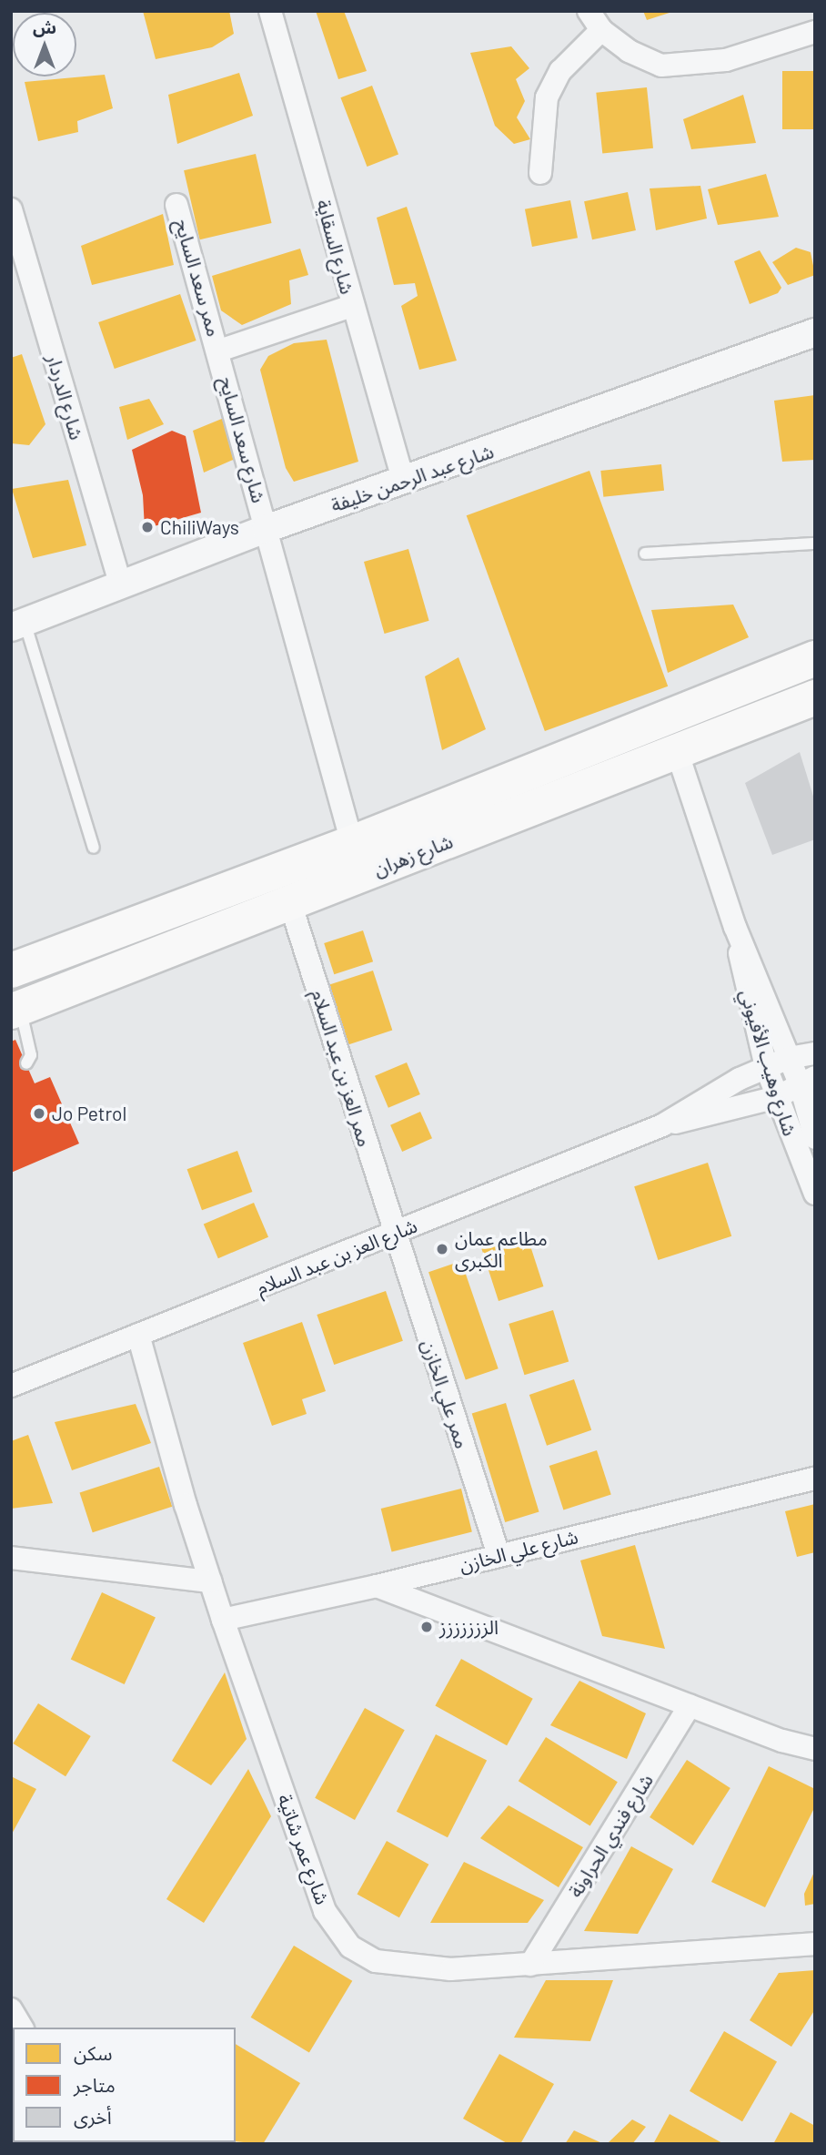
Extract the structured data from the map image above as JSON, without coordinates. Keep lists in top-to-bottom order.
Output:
{
  "streets": {
    "main road": ["شارع زهران"],
    "street": [
      "شارع السقاية",
      "ممر سعد السايح",
      "شارع الدردار",
      "شارع سعد السايح",
      "شارع عبد الرحمن خليفة",
      "شارع وهيب الأفيوني",
      "ممر العز بن عبد السلام",
      "شارع العز بن عبد السلام",
      "ممر علي الخازن",
      "شارع علي الخازن",
      "شارع فندي الحراونة",
      "شارع عمر شاتية"
    ]
  },
  "crossings": [
    ["شارع السقاية", "شارع عبد الرحمن خليفة"],
    ["ممر سعد السايح", "شارع سعد السايح"],
    ["شارع الدردار", "شارع عبد الرحمن خليفة"],
    ["شارع سعد السايح", "شارع عبد الرحمن خليفة"],
    ["شارع سعد السايح", "شارع زهران"],
    ["شارع زهران", "شارع وهيب الأفيوني"],
    ["شارع زهران", "ممر العز بن عبد السلام"],
    ["شارع وهيب الأفيوني", "شارع العز بن عبد السلام"],
    ["ممر العز بن عبد السلام", "شارع العز بن عبد السلام"],
    ["ممر العز بن عبد السلام", "ممر علي الخازن"],
    ["شارع العز بن عبد السلام", "ممر علي الخازن"],
    ["شارع العز بن عبد السلام", "شارع عمر شاتية"],
    ["ممر علي الخازن", "شارع علي الخازن"],
    ["شارع علي الخازن", "شارع عمر شاتية"],
    ["شارع فندي الحراونة", "شارع عمر شاتية"]
  ],
  "places": [
    "ChiliWays",
    "Jo Petrol",
    "مطاعم عمان الكبرى",
    "الززززززز"
  ],
  "legend": ["سكن", "متاجر", "أخرى"],
  "north": "top"
}
